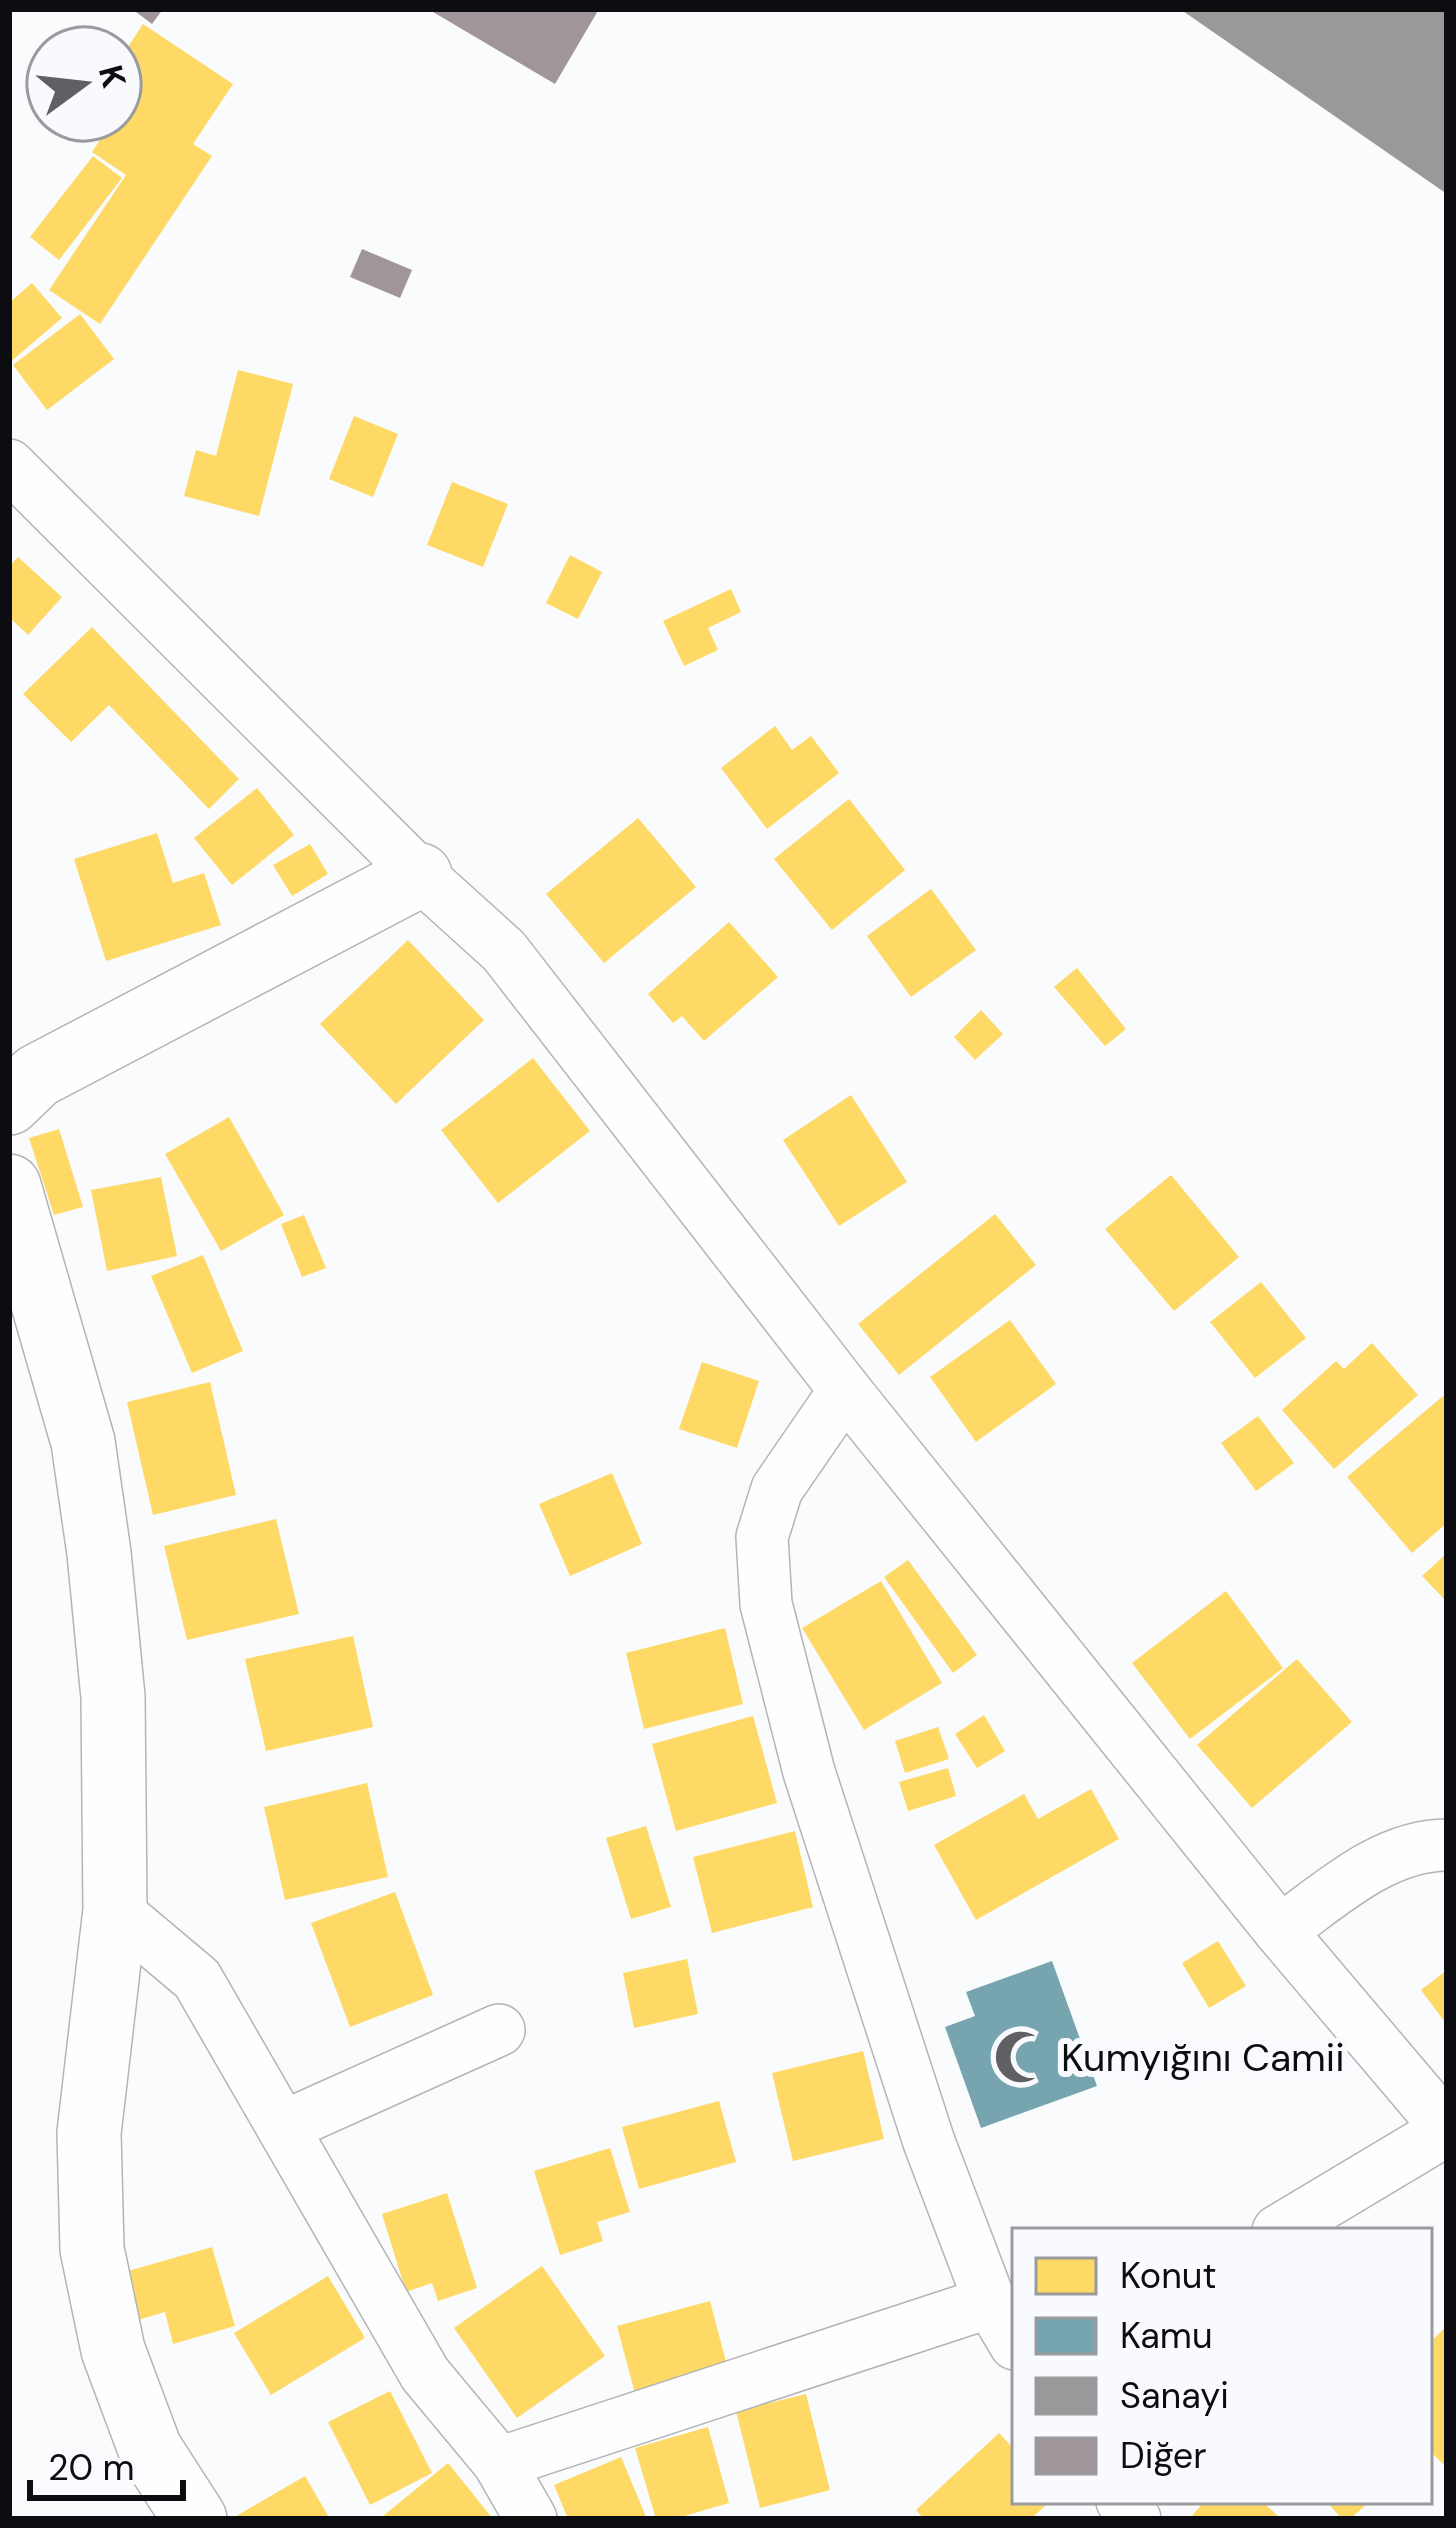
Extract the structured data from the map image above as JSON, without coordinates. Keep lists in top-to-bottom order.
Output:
{
  "places": {
    "mosque": ["Kumyığını Camii"]
  },
  "legend": [
    "Konut",
    "Kamu",
    "Sanayi",
    "Diğer"
  ],
  "scale_bar": "20 m",
  "north": "right"
}
